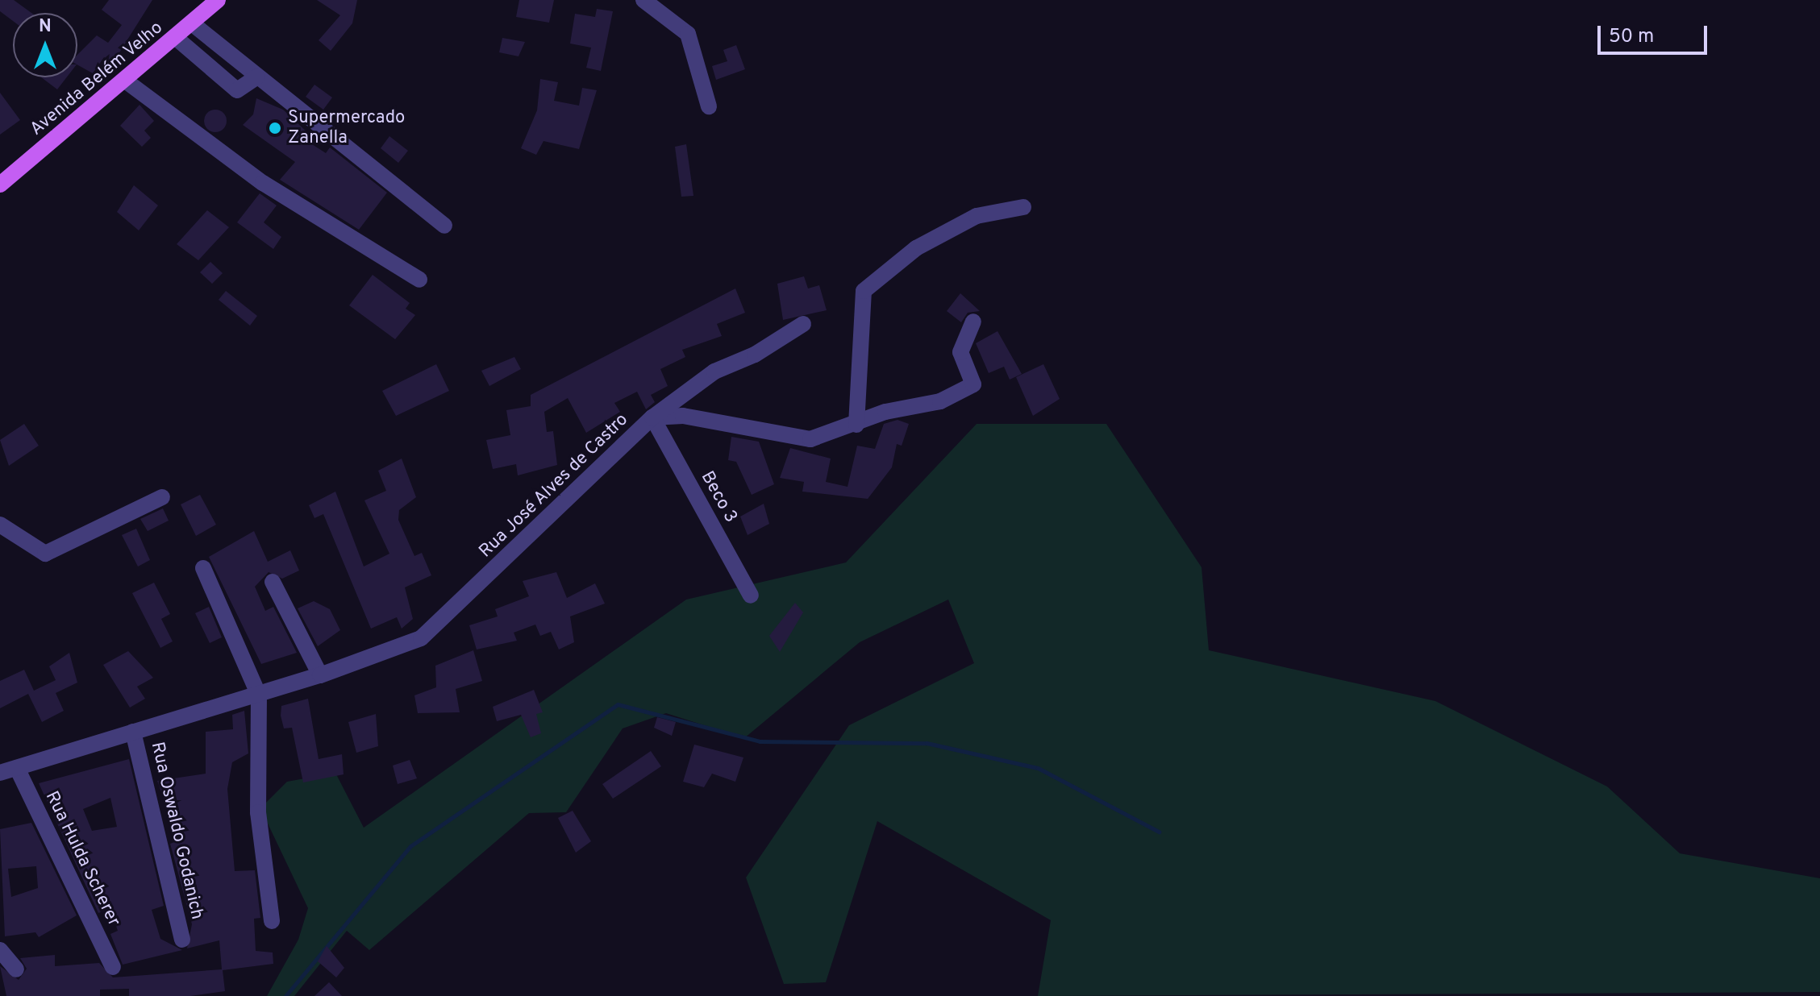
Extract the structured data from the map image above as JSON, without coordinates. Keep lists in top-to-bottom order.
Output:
{
  "streets": {
    "main road": ["Avenida Belém Velho"],
    "street": [
      "Rua José Alves de Castro",
      "Beco 3",
      "Rua Oswaldo Godanich",
      "Rua Hulda Scherer"
    ]
  },
  "crossings": [
    ["Rua José Alves de Castro", "Beco 3"],
    ["Rua José Alves de Castro", "Rua Oswaldo Godanich"],
    ["Rua José Alves de Castro", "Rua Hulda Scherer"]
  ],
  "places": ["Supermercado Zanella"],
  "scale_bar": "50 m",
  "north": "top"
}
